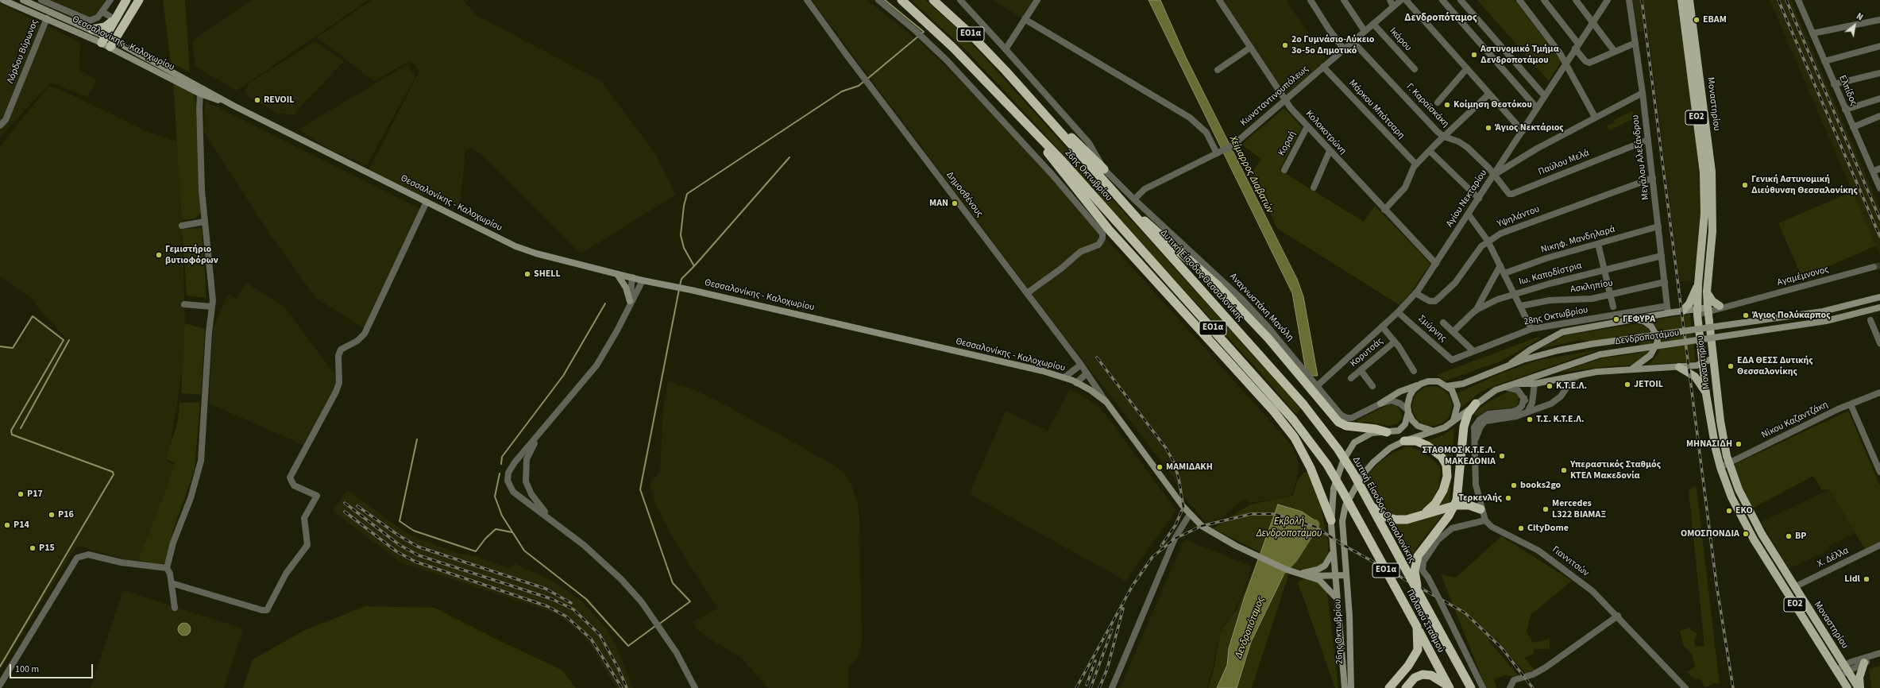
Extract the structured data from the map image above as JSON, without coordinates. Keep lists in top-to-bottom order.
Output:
{
  "streets": {
    "highway": [
      "ΕΟ1α",
      "26ης Οκτωβρίου",
      "Δυτική Είσοδος Θεσσαλονίκης",
      "Παλαιού Σταθμού"
    ],
    "main road": [
      "Θεσσαλονίκης - Καλοχωρίου",
      "Μοναστηρίου",
      "ΕΟ2",
      "Δενδροποτάμου"
    ],
    "street": [
      "Ικάρου",
      "Λόρδου Βύρωνος",
      "Ελπίδος",
      "Κωνσταντινουπόλεως",
      "Γ. Καραϊσκάκη",
      "Μάρκου Μπότσαρη",
      "Κολοκοτρώνη",
      "Κοραή",
      "Μεγάλου Αλεξάνδρου",
      "Παύλου Μελά",
      "Δημοσθένους",
      "Αγίου Νεκταρίου",
      "Υψηλάντου",
      "Νικηφ. Μανδηλαρά",
      "Ιω. Καποδίστρια",
      "Αγαμέμνονος",
      "Ασκληπίου",
      "Αναγνωστάκη Μανόλη",
      "28ης Οκτωβρίου",
      "Σμύρνης",
      "Κορυτσάς",
      "Νίκου Καζαντζάκη",
      "Χ. Δέλλα",
      "Γιαννιτσών"
    ]
  },
  "crossings": [
    ["ΕΟ1α", "26ης Οκτωβρίου"],
    ["Ικάρου", "Κωνσταντινουπόλεως"],
    ["Θεσσαλονίκης - Καλοχωρίου", "Λόρδου Βύρωνος"],
    ["Θεσσαλονίκης - Καλοχωρίου", "Δημοσθένους"],
    ["Κωνσταντινουπόλεως", "Γ. Καραϊσκάκη"],
    ["Κωνσταντινουπόλεως", "Μάρκου Μπότσαρη"],
    ["Κωνσταντινουπόλεως", "Κολοκοτρώνη"],
    ["Κωνσταντινουπόλεως", "Αναγνωστάκη Μανόλη"],
    ["Μοναστηρίου", "Αγαμέμνονος"],
    ["Μοναστηρίου", "Νίκου Καζαντζάκη"],
    ["Μοναστηρίου", "Χ. Δέλλα"],
    ["Γ. Καραϊσκάκη", "Παύλου Μελά"],
    ["Γ. Καραϊσκάκη", "Αγίου Νεκταρίου"],
    ["Κολοκοτρώνη", "Κοραή"],
    ["Κολοκοτρώνη", "Αγίου Νεκταρίου"],
    ["Μεγάλου Αλεξάνδρου", "Παύλου Μελά"],
    ["Μεγάλου Αλεξάνδρου", "Υψηλάντου"],
    ["Μεγάλου Αλεξάνδρου", "Νικηφ. Μανδηλαρά"],
    ["Μεγάλου Αλεξάνδρου", "Ιω. Καποδίστρια"],
    ["Μεγάλου Αλεξάνδρου", "Ασκληπίου"],
    ["Μεγάλου Αλεξάνδρου", "28ης Οκτωβρίου"],
    ["Παύλου Μελά", "Αγίου Νεκταρίου"],
    ["26ης Οκτωβρίου", "Δενδροποτάμου"],
    ["26ης Οκτωβρίου", "Παλαιού Σταθμού"],
    ["Αγίου Νεκταρίου", "Υψηλάντου"],
    ["Αγίου Νεκταρίου", "Αναγνωστάκη Μανόλη"],
    ["Αγίου Νεκταρίου", "Σμύρνης"],
    ["Δυτική Είσοδος Θεσσαλονίκης", "Παλαιού Σταθμού"],
    ["Αναγνωστάκη Μανόλη", "Δενδροποτάμου"],
    ["28ης Οκτωβρίου", "Σμύρνης"]
  ],
  "districts": ["Δενδροπόταμος"],
  "water": ["Χείμαρρος Διαβατών", "Εκβολή Δενδροποτάμου", "Δενδροπόταμος"],
  "places": [
    "ΕΒΑΜ",
    "2ο Γυμνάσιο-Λύκειο 3ο-5ο Δημοτικό",
    "Αστυνομικό Τμήμα Δενδροποτάμου",
    "REVOIL",
    "Κοίμηση Θεοτόκου",
    "Άγιος Νεκτάριος",
    "Γενική Αστυνομική Διεύθυνση Θεσσαλονίκης",
    "ΜΑΝ",
    "Γεμιστήριο βυτιοφόρων",
    "SHELL",
    "Άγιος Πολύκαρπος",
    "ΓΕΦΥΡΑ",
    "ΕΔΑ ΘΕΣΣ Δυτικής Θεσσαλονίκης",
    "JETOIL",
    "Κ.Τ.Ε.Λ.",
    "Τ.Σ. Κ.Τ.Ε.Λ.",
    "ΜΗΝΑΣΙΔΗ",
    "ΣΤΑΘΜΟΣ Κ.Τ.Ε.Λ. ΜΑΚΕΔΟΝΙΑ",
    "ΜΑΜΙΔΑΚΗ",
    "Υπεραστικός Σταθμός ΚΤΕΛ Μακεδονία",
    "books2go",
    "P17",
    "Τερκενλής",
    "Mercedes L322 ΒΙΑΜΑΞ",
    "EKO",
    "P16",
    "P14",
    "CityDome",
    "ΟΜΟΣΠΟΝΔΙΑ",
    "BP",
    "P15",
    "Lidl"
  ],
  "scale_bar": "100 m",
  "north": "top right"
}
